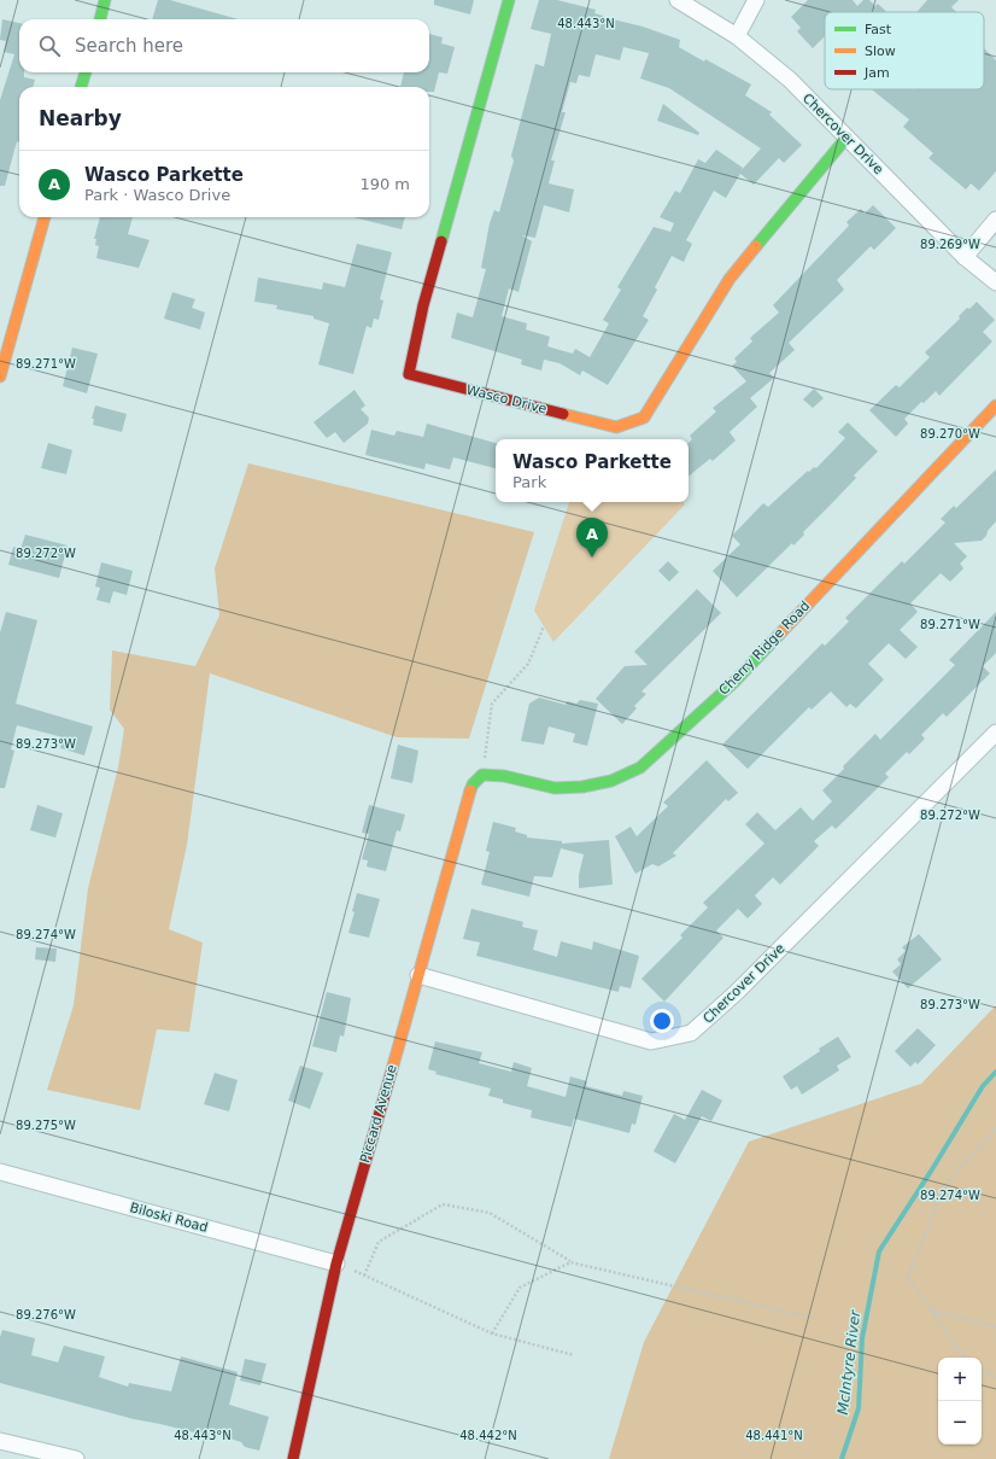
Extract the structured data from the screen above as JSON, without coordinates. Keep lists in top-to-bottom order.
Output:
{
  "streets": {
    "street": [
      "Chercover Drive",
      "Wasco Drive",
      "Cherry Ridge Road",
      "Piccard Avenue",
      "Biloski Road"
    ]
  },
  "crossings": [
    ["Chercover Drive", "Wasco Drive"],
    ["Chercover Drive", "Piccard Avenue"],
    ["Cherry Ridge Road", "Piccard Avenue"],
    ["Piccard Avenue", "Biloski Road"]
  ],
  "water": ["McIntyre River"],
  "legend": ["Fast", "Slow", "Jam"],
  "page": {
    "search": "Search here",
    "heading": "Nearby",
    "list": [
      {
        "mark": "A",
        "name": "Wasco Parkette",
        "note": "Park · Wasco Drive",
        "value": "190 m"
      }
    ],
    "popup": ["Wasco Parkette", "Park"],
    "pins": "A",
    "map_buttons": ["+", "−"]
  },
  "coordinates": [
    "48.443°N",
    "89.269°W",
    "89.271°W",
    "89.270°W",
    "89.272°W",
    "89.273°W",
    "89.274°W",
    "89.275°W",
    "89.276°W",
    "48.442°N",
    "48.441°N"
  ]
}
